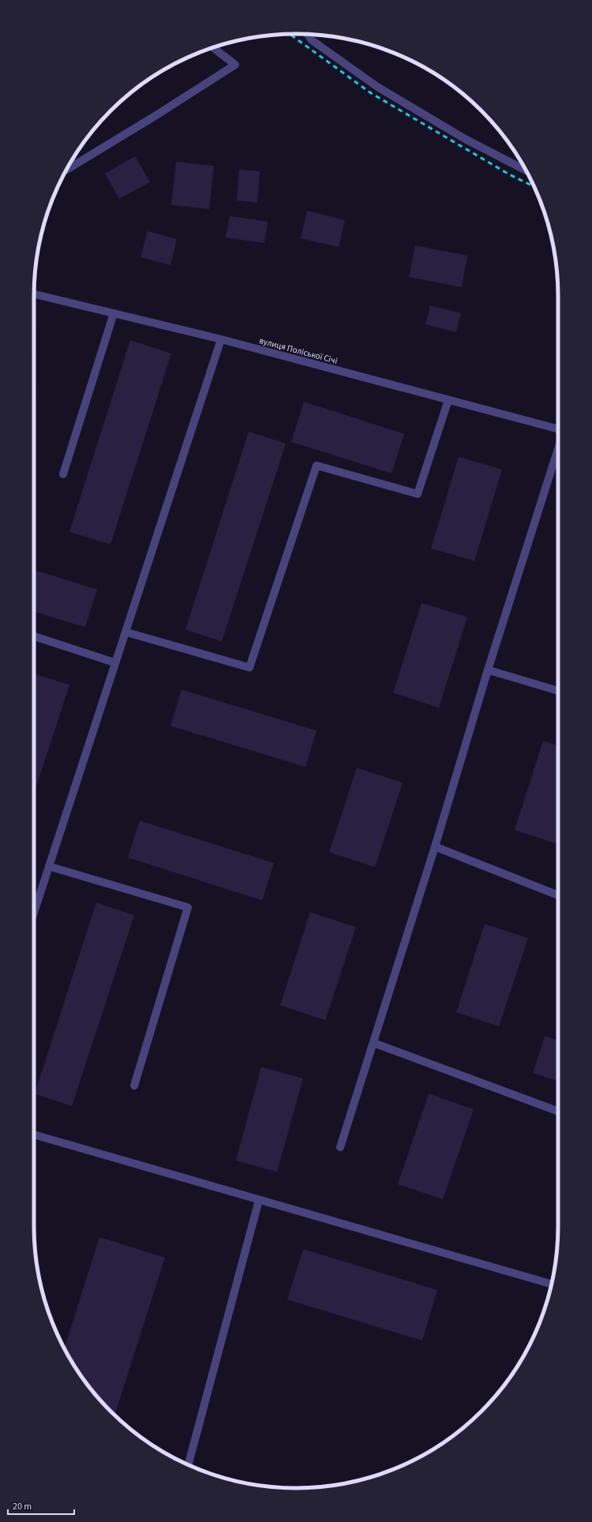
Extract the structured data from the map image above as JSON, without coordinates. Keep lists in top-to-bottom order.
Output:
{
  "streets": {
    "street": ["вулиця Поліської Січі"]
  },
  "scale_bar": "20 m"
}
